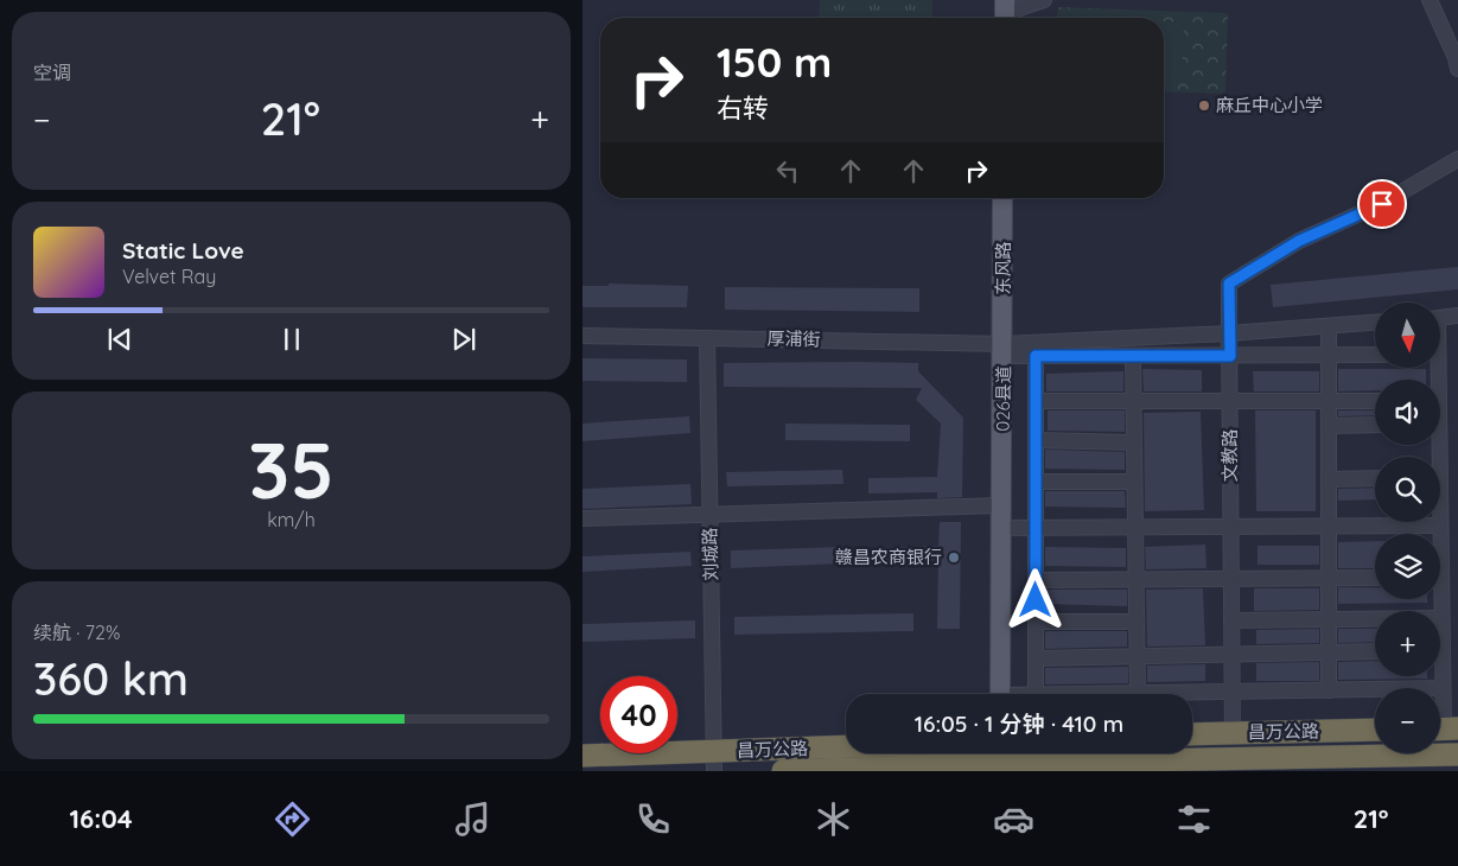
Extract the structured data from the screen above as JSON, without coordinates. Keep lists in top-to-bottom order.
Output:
{
  "streets": {
    "highway": ["昌万公路"],
    "main road": ["东风路", "026县道"],
    "street": ["厚浦街", "文教路", "刘城路"]
  },
  "crossings": [
    ["东风路", "厚浦街"],
    ["东风路", "026县道"],
    ["厚浦街", "026县道"],
    ["厚浦街", "刘城路"],
    ["026县道", "文教路"],
    ["文教路", "昌万公路"],
    ["刘城路", "昌万公路"]
  ],
  "places": ["麻丘中心小学", "赣昌农商银行"],
  "north": "bottom",
  "page": {
    "tile": [
      "空调",
      ["35", "km/h"],
      ["续航 · 72%", "360 km"]
    ],
    "turn": ["150 m", "右转"],
    "heat": ["−", "21°", "+"],
    "song": ["Static Love", "Velvet Ray"],
    "map_buttons": ["+", "−"],
    "limit": "40",
    "trip": "16:05 · 1 分钟 · 410 m",
    "tabs": ["16:04", "21°"]
  }
}
